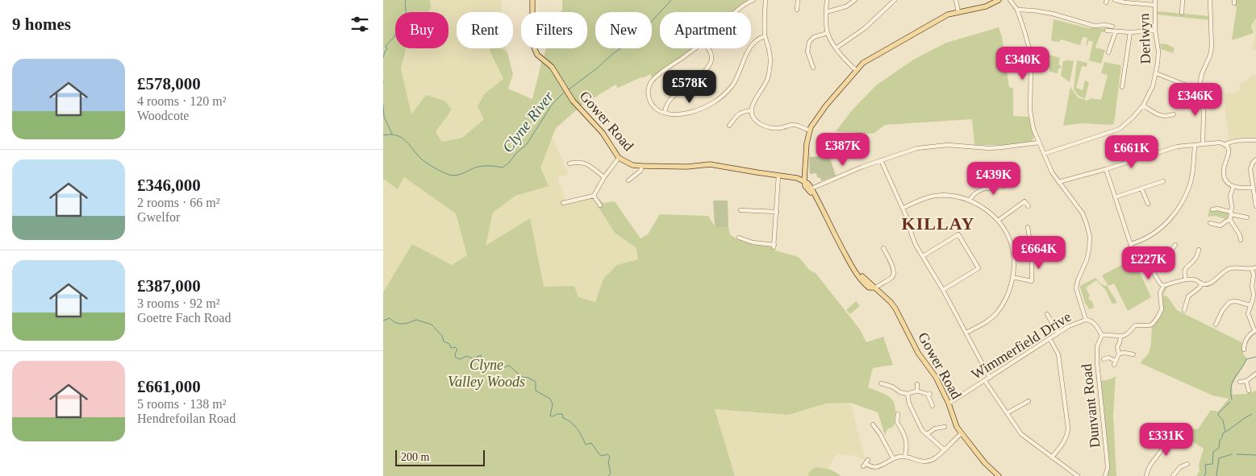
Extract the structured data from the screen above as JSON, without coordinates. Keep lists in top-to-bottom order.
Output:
{
  "streets": {
    "main road": ["Gower Road"],
    "street": ["Derlwyn", "Wimmerfield Drive", "Dunvant Road"]
  },
  "crossings": [
    ["Gower Road", "Wimmerfield Drive"]
  ],
  "districts": ["KILLAY"],
  "water": ["Clyne River"],
  "parks": ["Clyne Valley Woods"],
  "scale_bar": "200 m",
  "page": {
    "heading": "9 homes",
    "chip": [
      "Buy",
      "Rent",
      "Filters",
      "New",
      "Apartment"
    ],
    "price": [
      "£340K",
      "£578K",
      "£346K",
      "£387K",
      "£661K",
      "£439K",
      "£664K",
      "£227K",
      "£331K"
    ],
    "list": [
      {
        "name": "£578,000",
        "note": "4 rooms · 120 m² · Woodcote"
      },
      {
        "name": "£346,000",
        "note": "2 rooms · 66 m² · Gwelfor"
      },
      {
        "name": "£387,000",
        "note": "3 rooms · 92 m² · Goetre Fach Road"
      },
      {
        "name": "£661,000",
        "note": "5 rooms · 138 m² · Hendrefoilan Road"
      }
    ],
    "scale": "200 m"
  }
}
